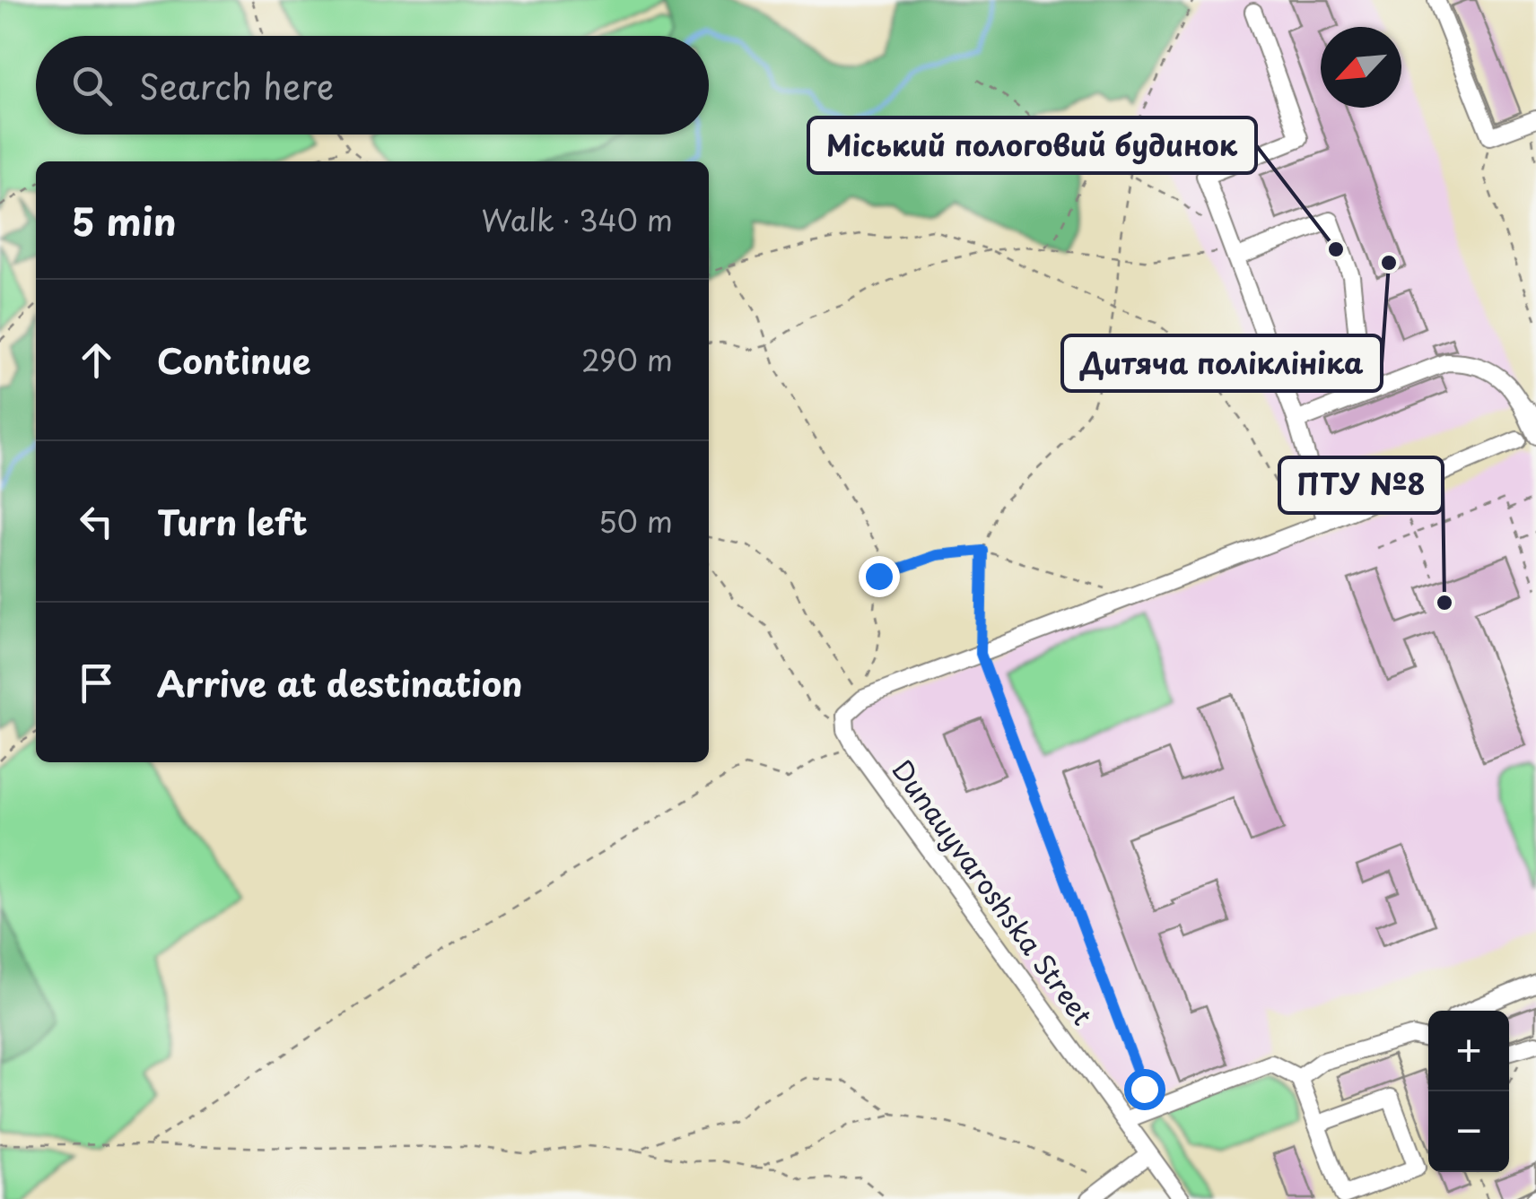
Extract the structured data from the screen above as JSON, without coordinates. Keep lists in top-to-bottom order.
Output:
{
  "streets": {
    "street": ["Dunauyvaroshska Street"]
  },
  "places": ["Міський пологовий будинок", "Дитяча поліклініка", "ПТУ №8"],
  "north": "bottom left",
  "page": {
    "search": "Search here",
    "heading": ["5 min", "Walk · 340 m"],
    "list": [
      ["Continue", "290 m"],
      ["Turn left", "50 m"],
      "Arrive at destination"
    ],
    "map_buttons": ["+", "−"]
  }
}
